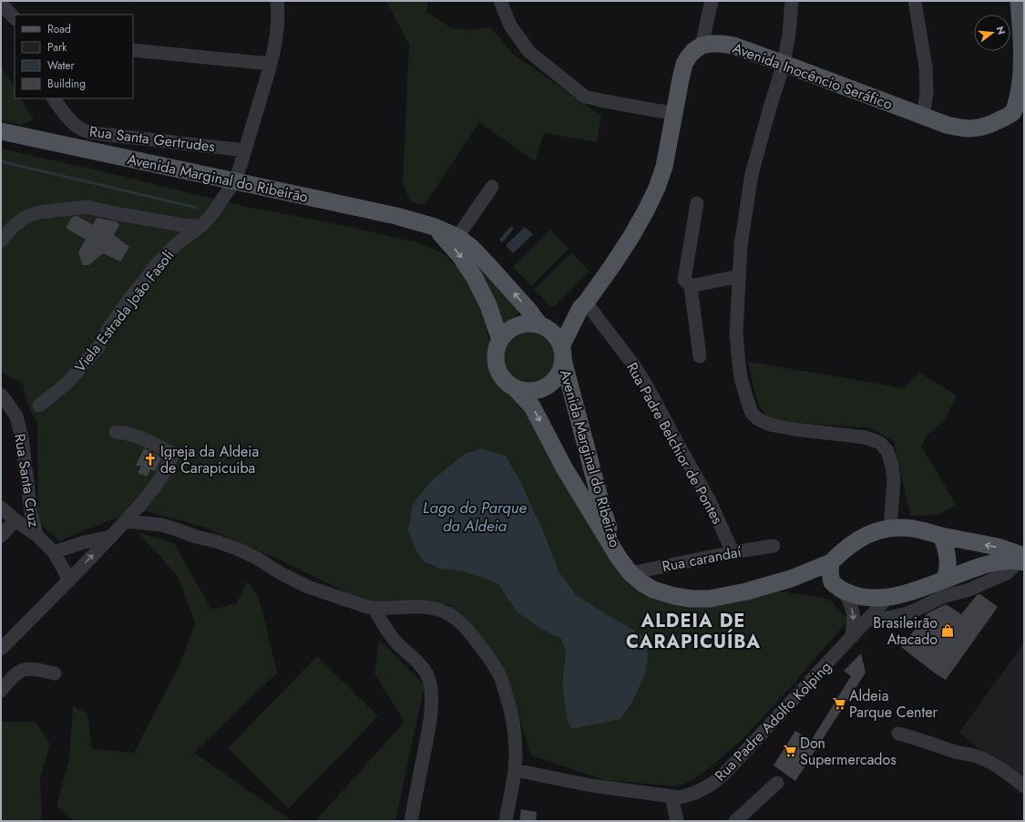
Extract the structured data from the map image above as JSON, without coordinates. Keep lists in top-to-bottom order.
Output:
{
  "streets": {
    "main road": ["Avenida Inocêncio Seráfico", "Avenida Marginal do Ribeirão"],
    "street": [
      "Rua Santa Gertrudes",
      "Viela Estrada João Fasoli",
      "Rua Padre Belchior de Pontes",
      "Rua Santa Cruz",
      "Rua carandaí",
      "Rua Padre Adolfo Kolping"
    ]
  },
  "crossings": [
    ["Rua Santa Gertrudes", "Viela Estrada João Fasoli"],
    ["Avenida Marginal do Ribeirão", "Viela Estrada João Fasoli"],
    ["Avenida Marginal do Ribeirão", "Rua carandaí"],
    ["Avenida Marginal do Ribeirão", "Rua Padre Adolfo Kolping"],
    ["Rua Padre Belchior de Pontes", "Rua carandaí"]
  ],
  "districts": ["ALDEIA DE CARAPICUÍBA"],
  "water": ["Lago do Parque da Aldeia"],
  "places": {
    "church": ["Igreja da Aldeia de Carapicuiba"],
    "shop": ["Brasileirão Atacado"],
    "supermarket": ["Aldeia Parque Center", "Don Supermercados"]
  },
  "legend": [
    "Road",
    "Park",
    "Water",
    "Building"
  ],
  "north": "right"
}
